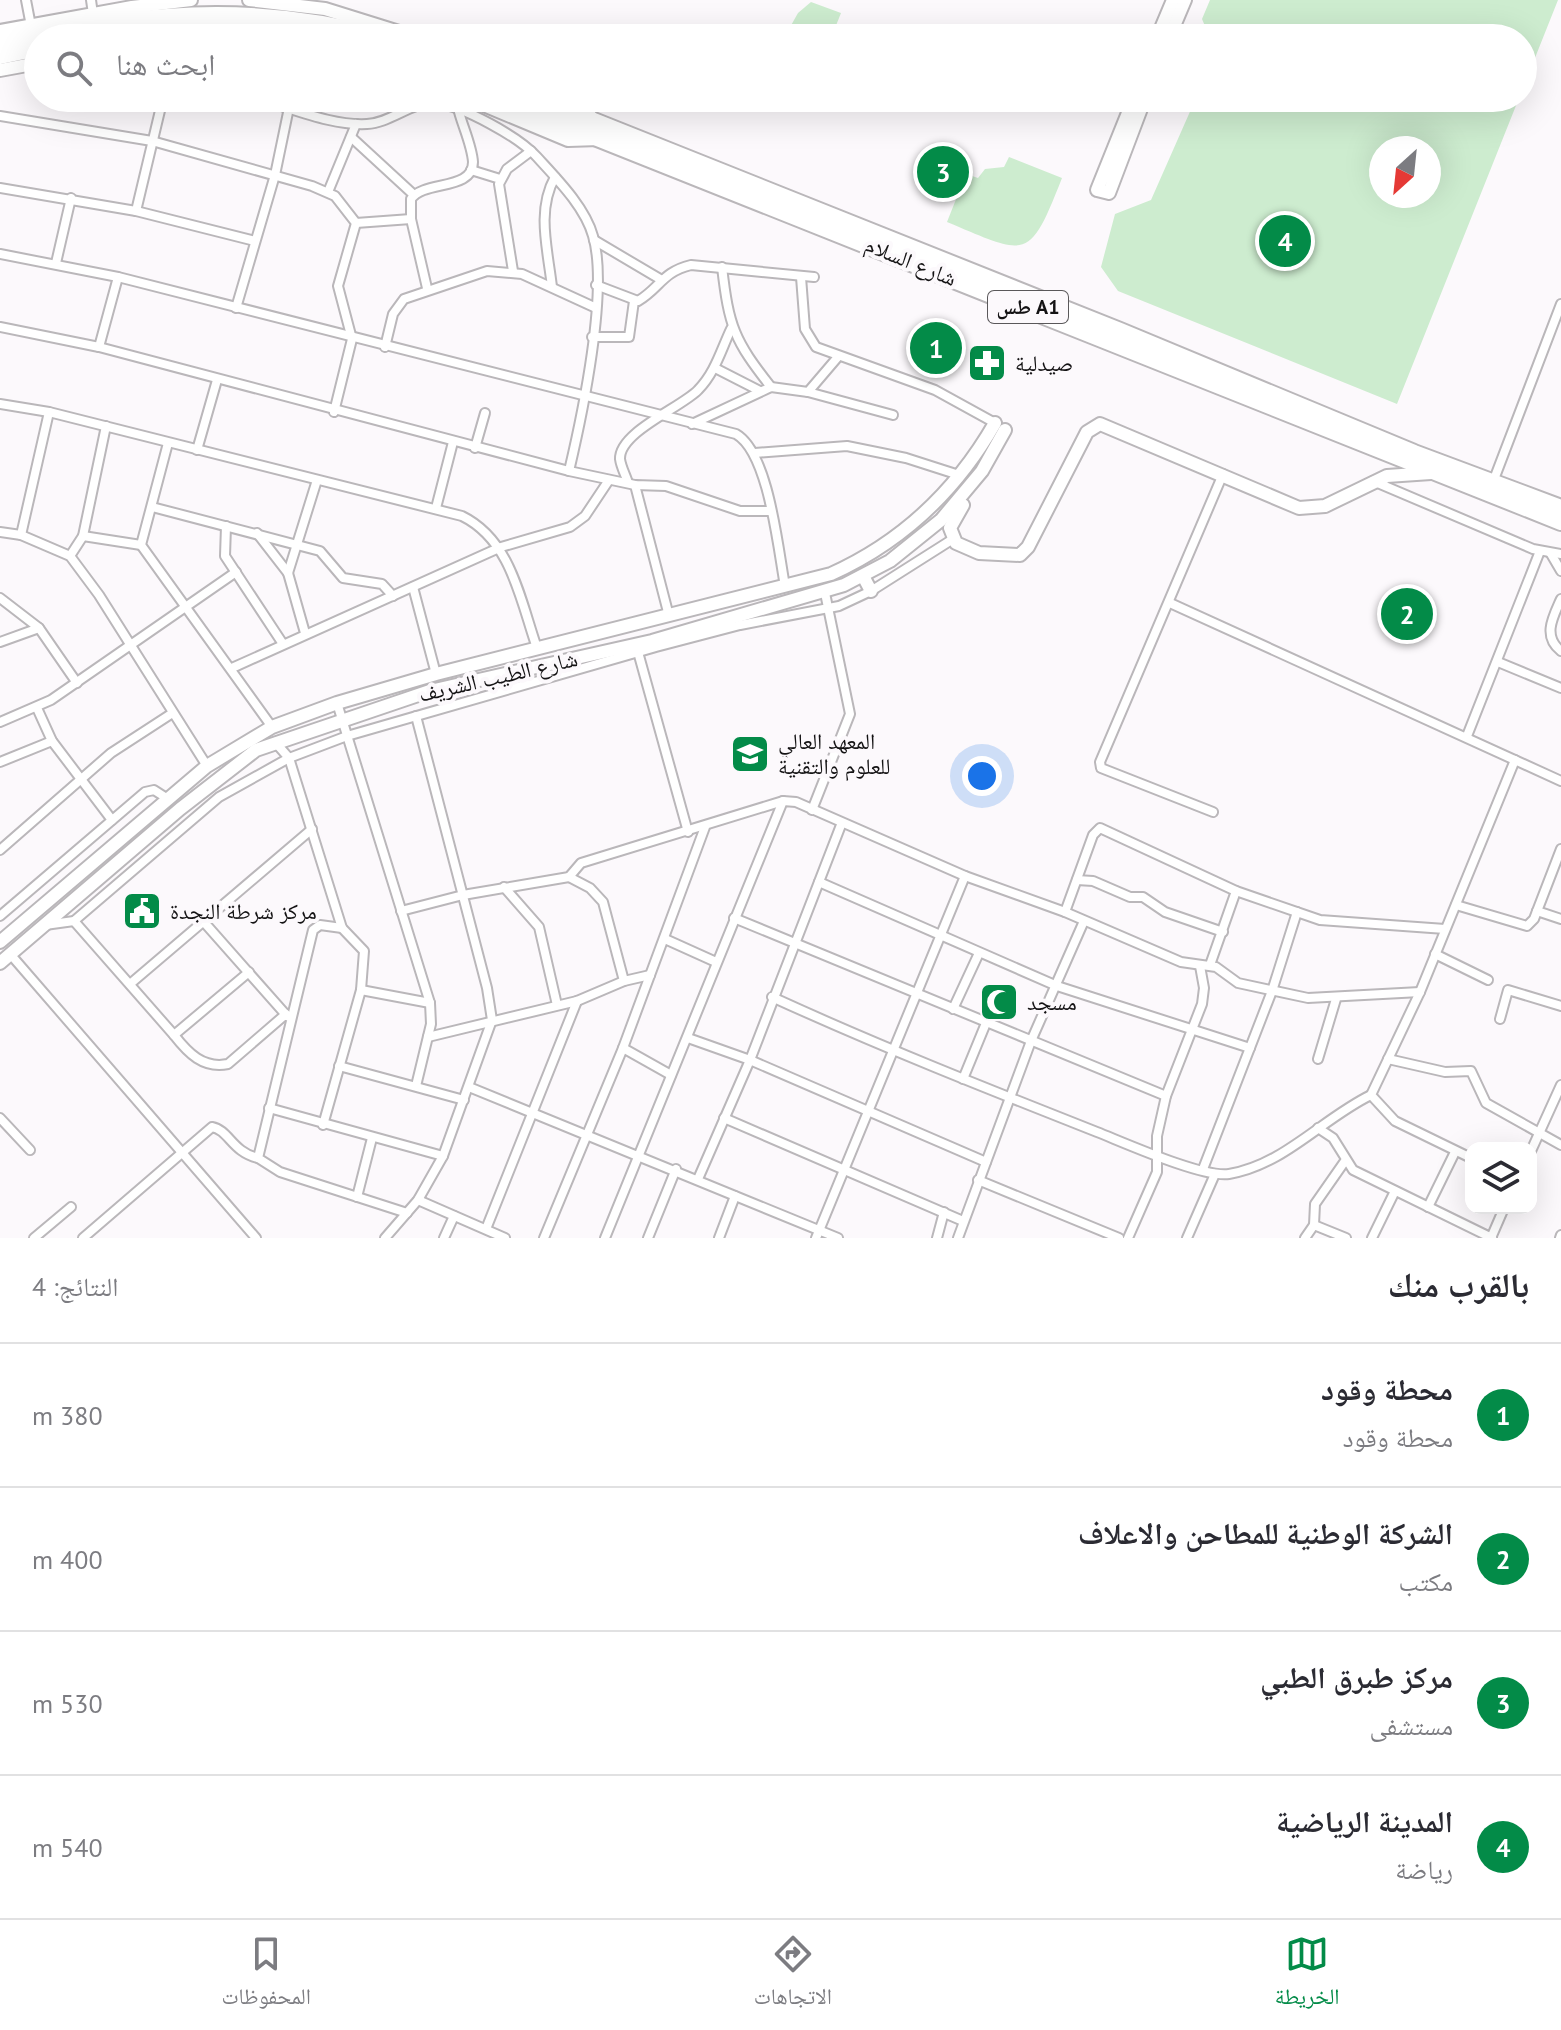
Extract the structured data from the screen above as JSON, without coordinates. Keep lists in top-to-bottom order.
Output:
{
  "streets": {
    "highway": ["شارع السلام", "طس A1"],
    "main road": ["شارع الطيب الشريف"]
  },
  "crossings": [
    ["شارع السلام", "طس A1"]
  ],
  "places": {
    "pharmacy": ["صيدلية"],
    "school or university": ["المعهد العالي للعلوم والتقنية"],
    "public building": ["مركز شرطة النجدة"],
    "mosque": ["مسجد"]
  },
  "north": "bottom left",
  "page": {
    "search": "ابحث هنا",
    "pins": [
      "3",
      "4",
      "1",
      "2"
    ],
    "heading": ["بالقرب منك", "النتائج: 4"],
    "list": [
      {
        "mark": "1",
        "name": "محطة وقود",
        "note": "محطة وقود",
        "value": "380 m"
      },
      {
        "mark": "2",
        "name": "الشركة الوطنية للمطاحن والاعلاف",
        "note": "مكتب",
        "value": "400 m"
      },
      {
        "mark": "3",
        "name": "مركز طبرق الطبي",
        "note": "مستشفى",
        "value": "530 m"
      },
      {
        "mark": "4",
        "name": "المدينة الرياضية",
        "note": "رياضة",
        "value": "540 m"
      }
    ],
    "nav": ["الخريطة", "الاتجاهات", "المحفوظات"]
  }
}
